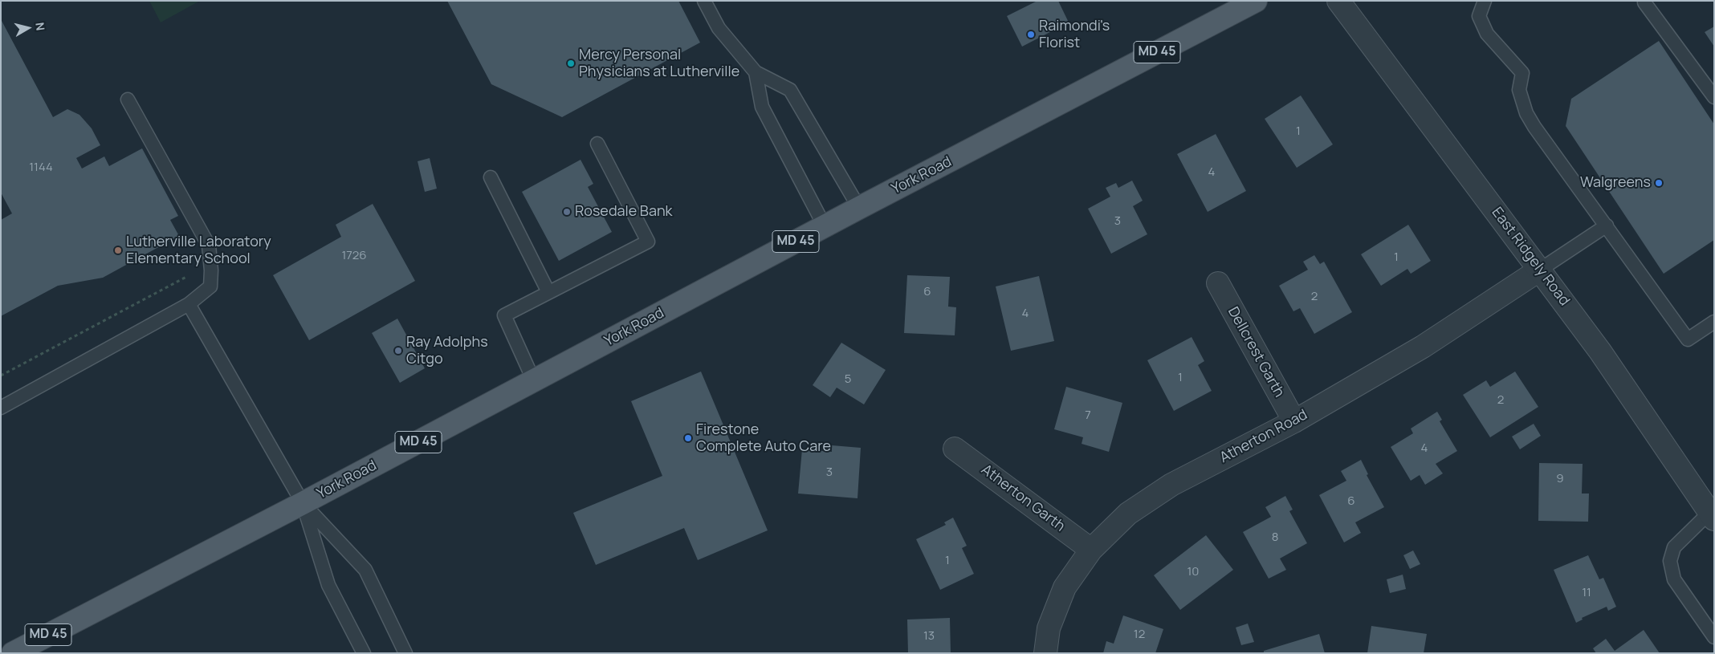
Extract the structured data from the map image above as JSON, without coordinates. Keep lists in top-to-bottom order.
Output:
{
  "streets": {
    "main road": ["MD 45", "York Road"],
    "street": [
      "East Ridgely Road",
      "Dellcrest Garth",
      "Atherton Road",
      "Atherton Garth"
    ]
  },
  "crossings": [
    ["East Ridgely Road", "Atherton Road"],
    ["Dellcrest Garth", "Atherton Road"],
    ["Atherton Road", "Atherton Garth"]
  ],
  "places": [
    "Raimondi's Florist",
    "Mercy Personal Physicians at Lutherville",
    "Walgreens",
    "Rosedale Bank",
    "Lutherville Laboratory Elementary School",
    "Ray Adolphs Citgo",
    "Firestone Complete Auto Care"
  ],
  "house_numbers": [
    "1",
    "1144",
    "4",
    "3",
    "1726",
    "1",
    "6",
    "2",
    "4",
    "1",
    "5",
    "2",
    "7",
    "4",
    "3",
    "9",
    "6",
    "8",
    "1",
    "10",
    "11",
    "12",
    "13"
  ],
  "north": "right"
}
